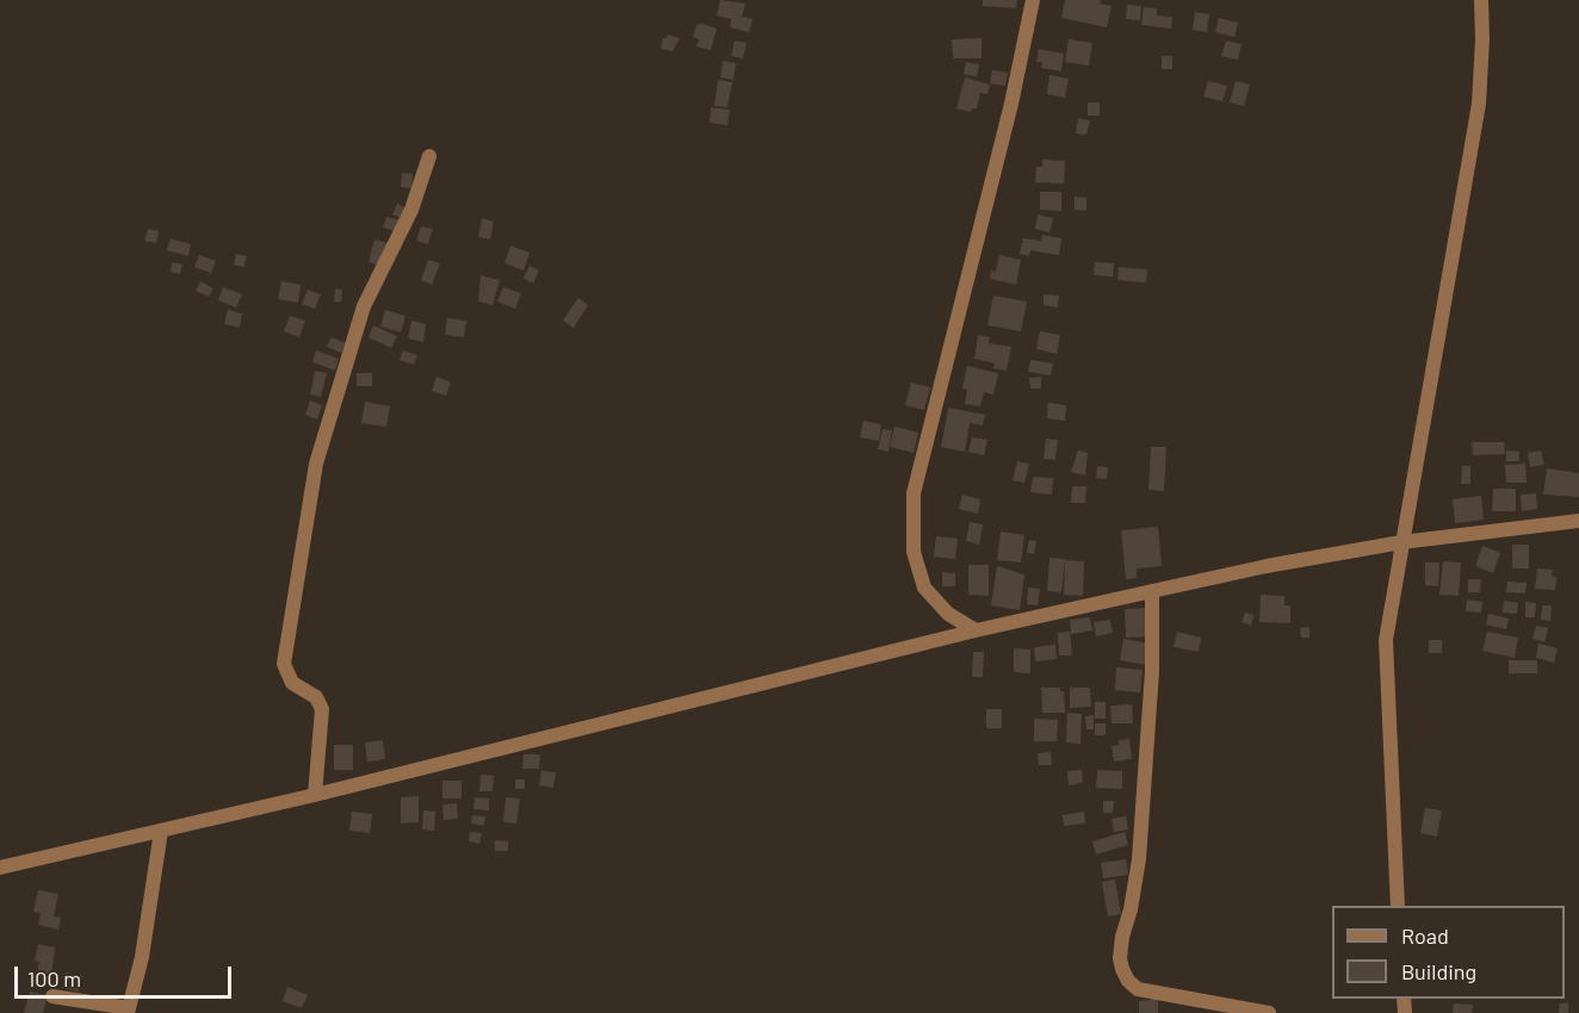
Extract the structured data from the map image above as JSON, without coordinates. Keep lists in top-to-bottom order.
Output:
{
  "legend": ["Road", "Building"],
  "scale_bar": "100 m"
}
